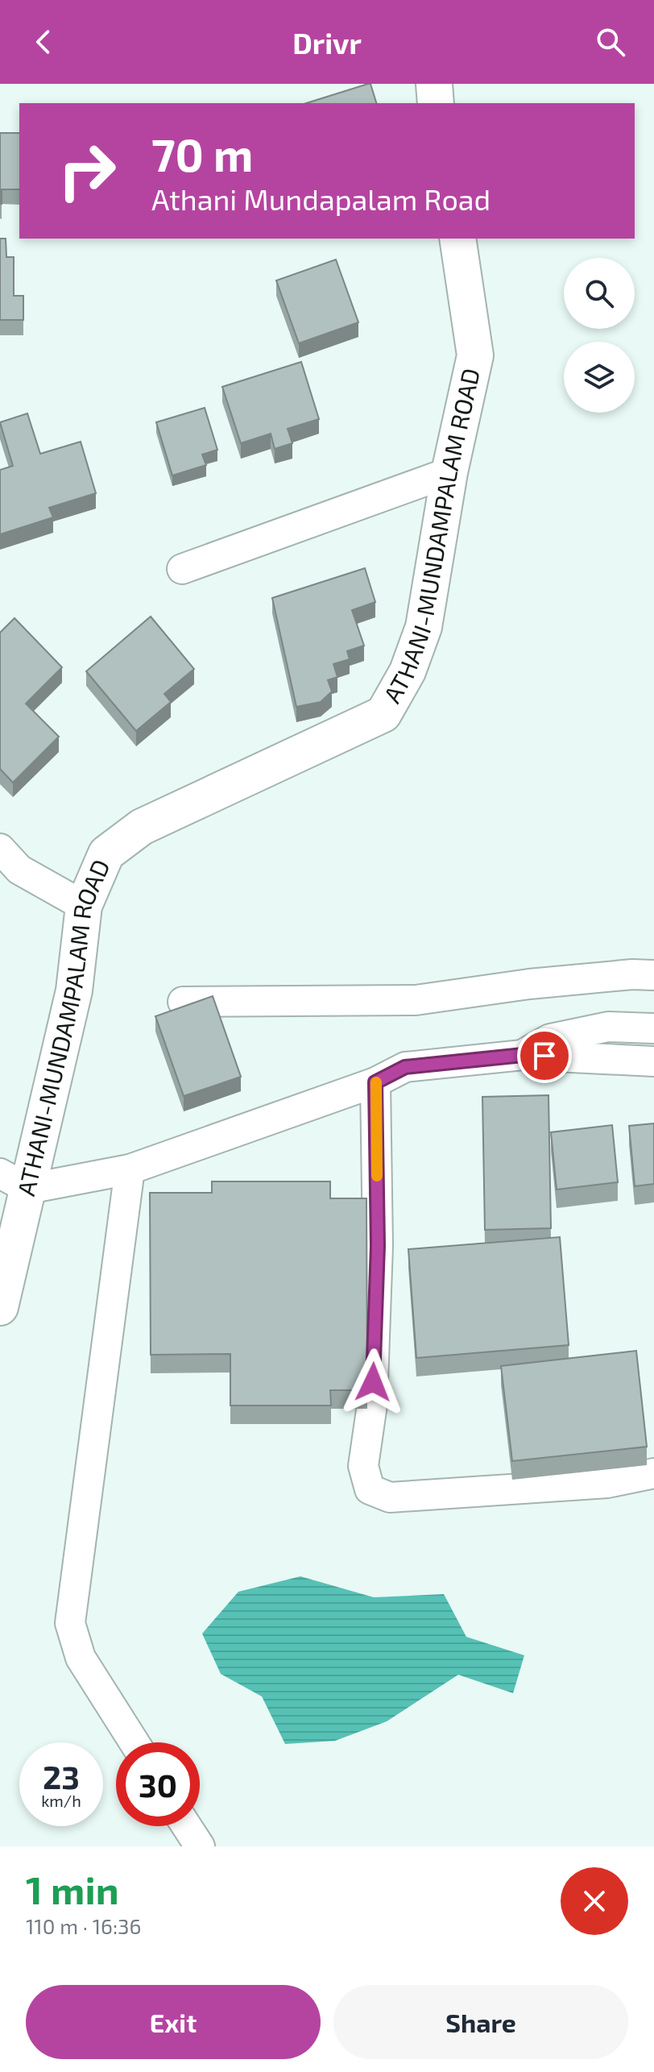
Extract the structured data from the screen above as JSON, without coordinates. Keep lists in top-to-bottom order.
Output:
{
  "streets": {
    "street": ["ATHANI-MUNDAMPALAM ROAD"]
  },
  "page": {
    "header": "Drivr",
    "turn": ["70 m", "Athani Mundapalam Road"],
    "speed": "23 km/h",
    "limit": "30",
    "heading": ["1 min", "110 m · 16:36"],
    "buttons": ["Exit", "Share"]
  }
}
